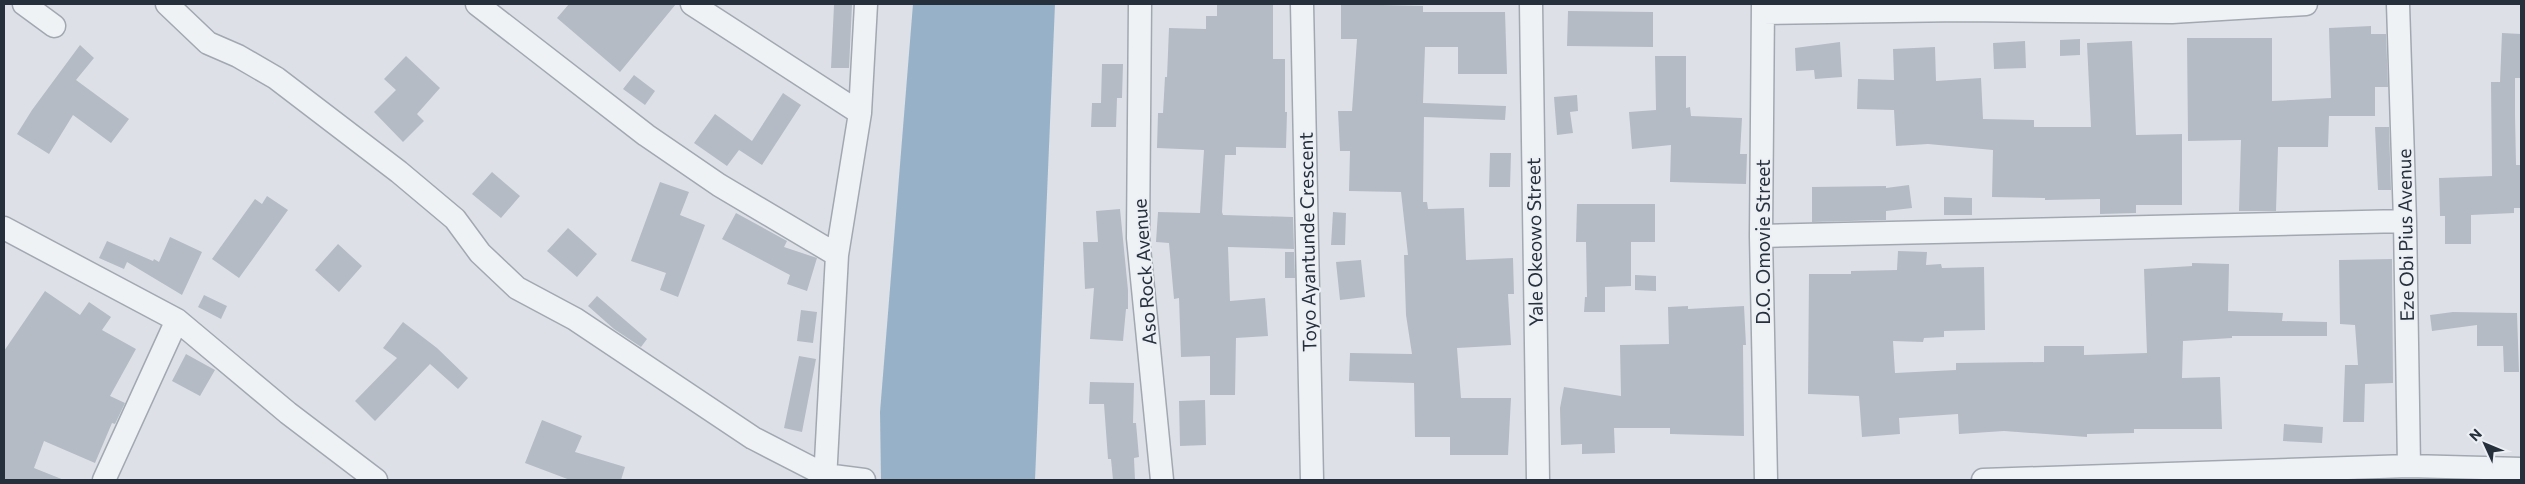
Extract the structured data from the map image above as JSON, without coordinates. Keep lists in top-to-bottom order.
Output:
{
  "streets": {
    "street": [
      "Eze Obi Pius Avenue",
      "Toyo Ayantunde Crescent",
      "Yale Okeowo Street",
      "D.O. Omovie Street",
      "Aso Rock Avenue"
    ]
  },
  "north": "top left"
}
